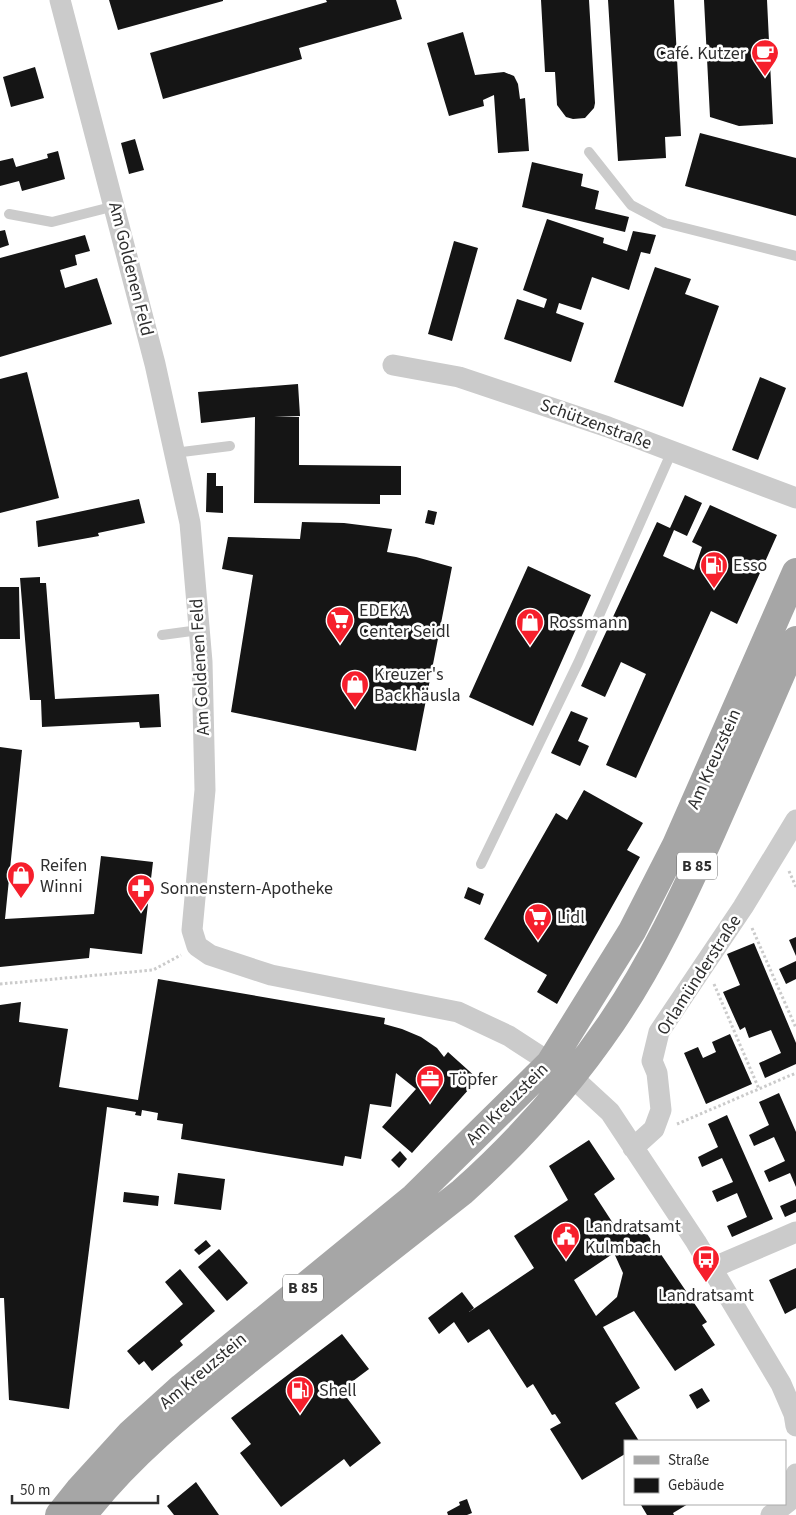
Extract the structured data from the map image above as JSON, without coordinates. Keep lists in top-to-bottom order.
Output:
{
  "streets": {
    "main road": ["Am Kreuzstein", "B 85"],
    "street": ["Am Goldenen Feld", "Schützenstraße", "Orlamünderstraße"]
  },
  "places": {
    "cafe": ["Café. Kutzer"],
    "fuel station": ["Esso", "Shell"],
    "supermarket": ["EDEKA Center Seidl", "Lidl"],
    "shop": ["Rossmann", "Kreuzer's Backhäusla", "Reifen Winni"],
    "pharmacy": ["Sonnenstern-Apotheke"],
    "office": ["Töpfer"],
    "public building": ["Landratsamt Kulmbach"],
    "bus stop": ["Landratsamt"]
  },
  "legend": ["Straße", "Gebäude"],
  "scale_bar": "50 m"
}
